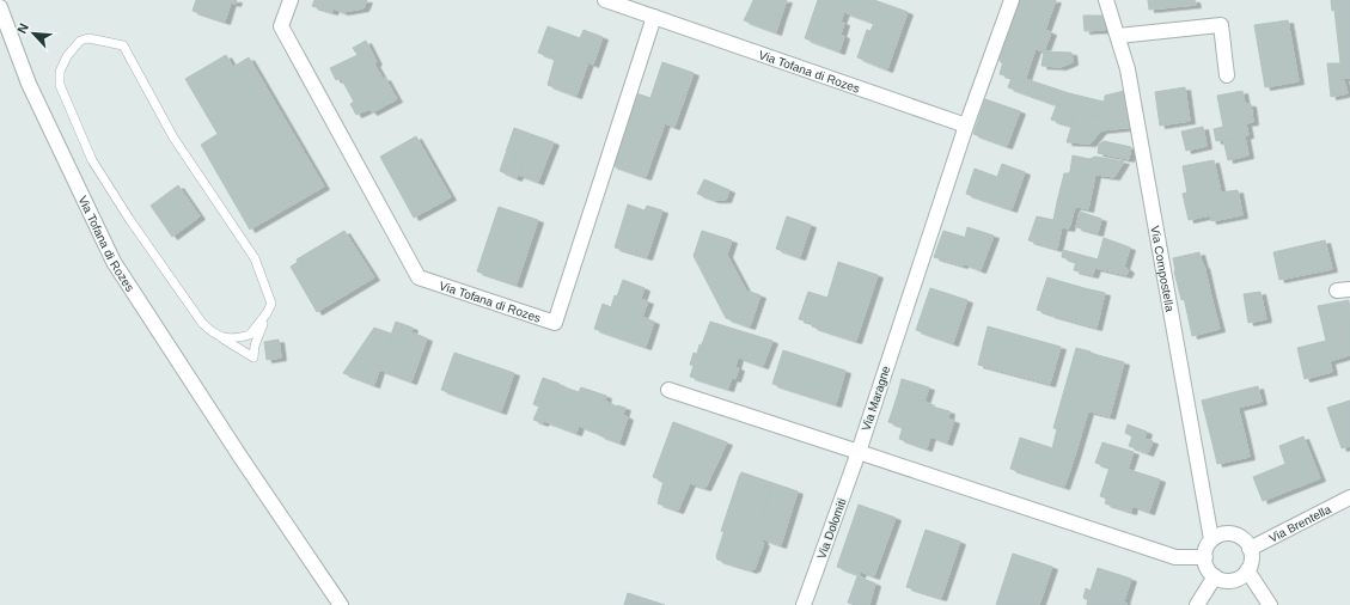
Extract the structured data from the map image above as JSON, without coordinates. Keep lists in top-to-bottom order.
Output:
{
  "streets": {
    "street": [
      "Via Tofana di Rozes",
      "Via Compostella",
      "Via Maragne",
      "Via Brentella",
      "Via Dolomiti"
    ]
  },
  "crossings": [
    ["Via Tofana di Rozes", "Via Maragne"],
    ["Via Compostella", "Via Brentella"],
    ["Via Maragne", "Via Dolomiti"]
  ],
  "north": "top left"
}
